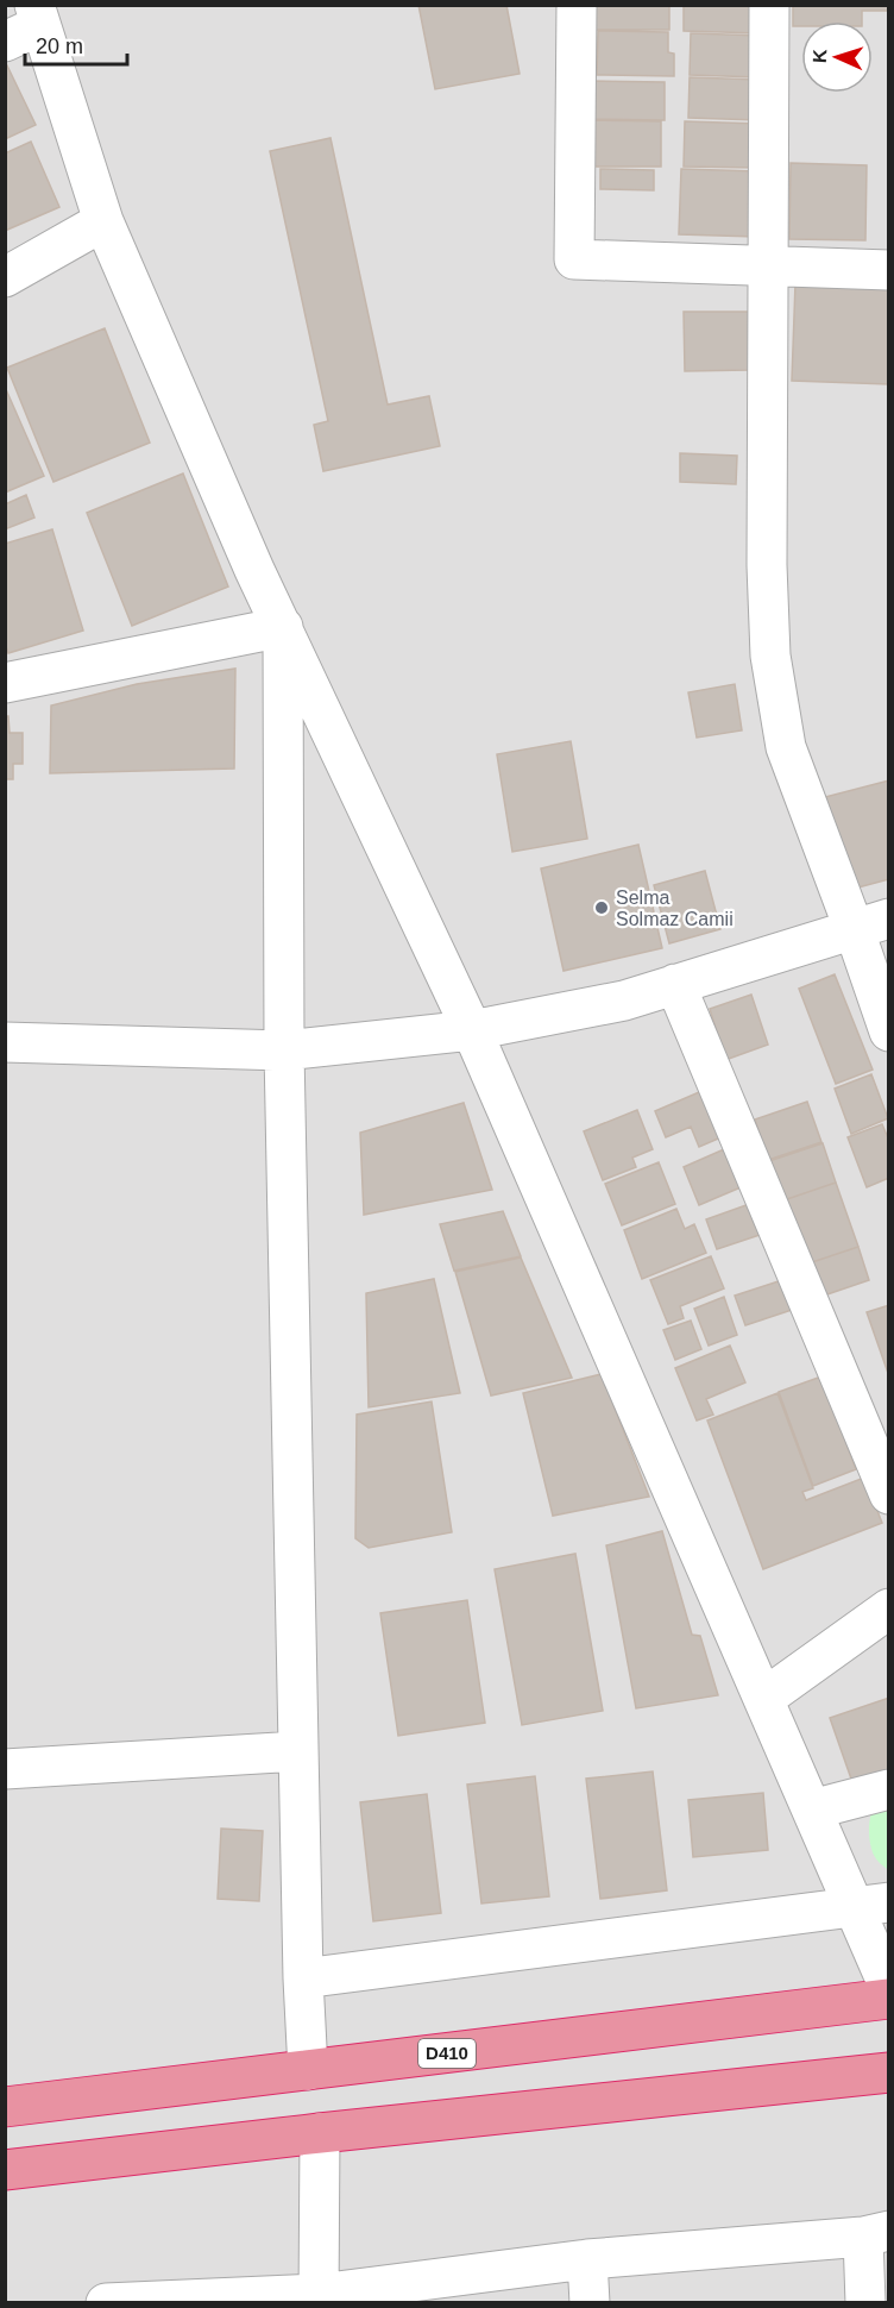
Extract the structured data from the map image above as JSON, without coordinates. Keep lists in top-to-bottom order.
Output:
{
  "streets": {
    "highway": ["D410"]
  },
  "places": ["Selma Solmaz Camii"],
  "scale_bar": "20 m",
  "north": "left"
}
